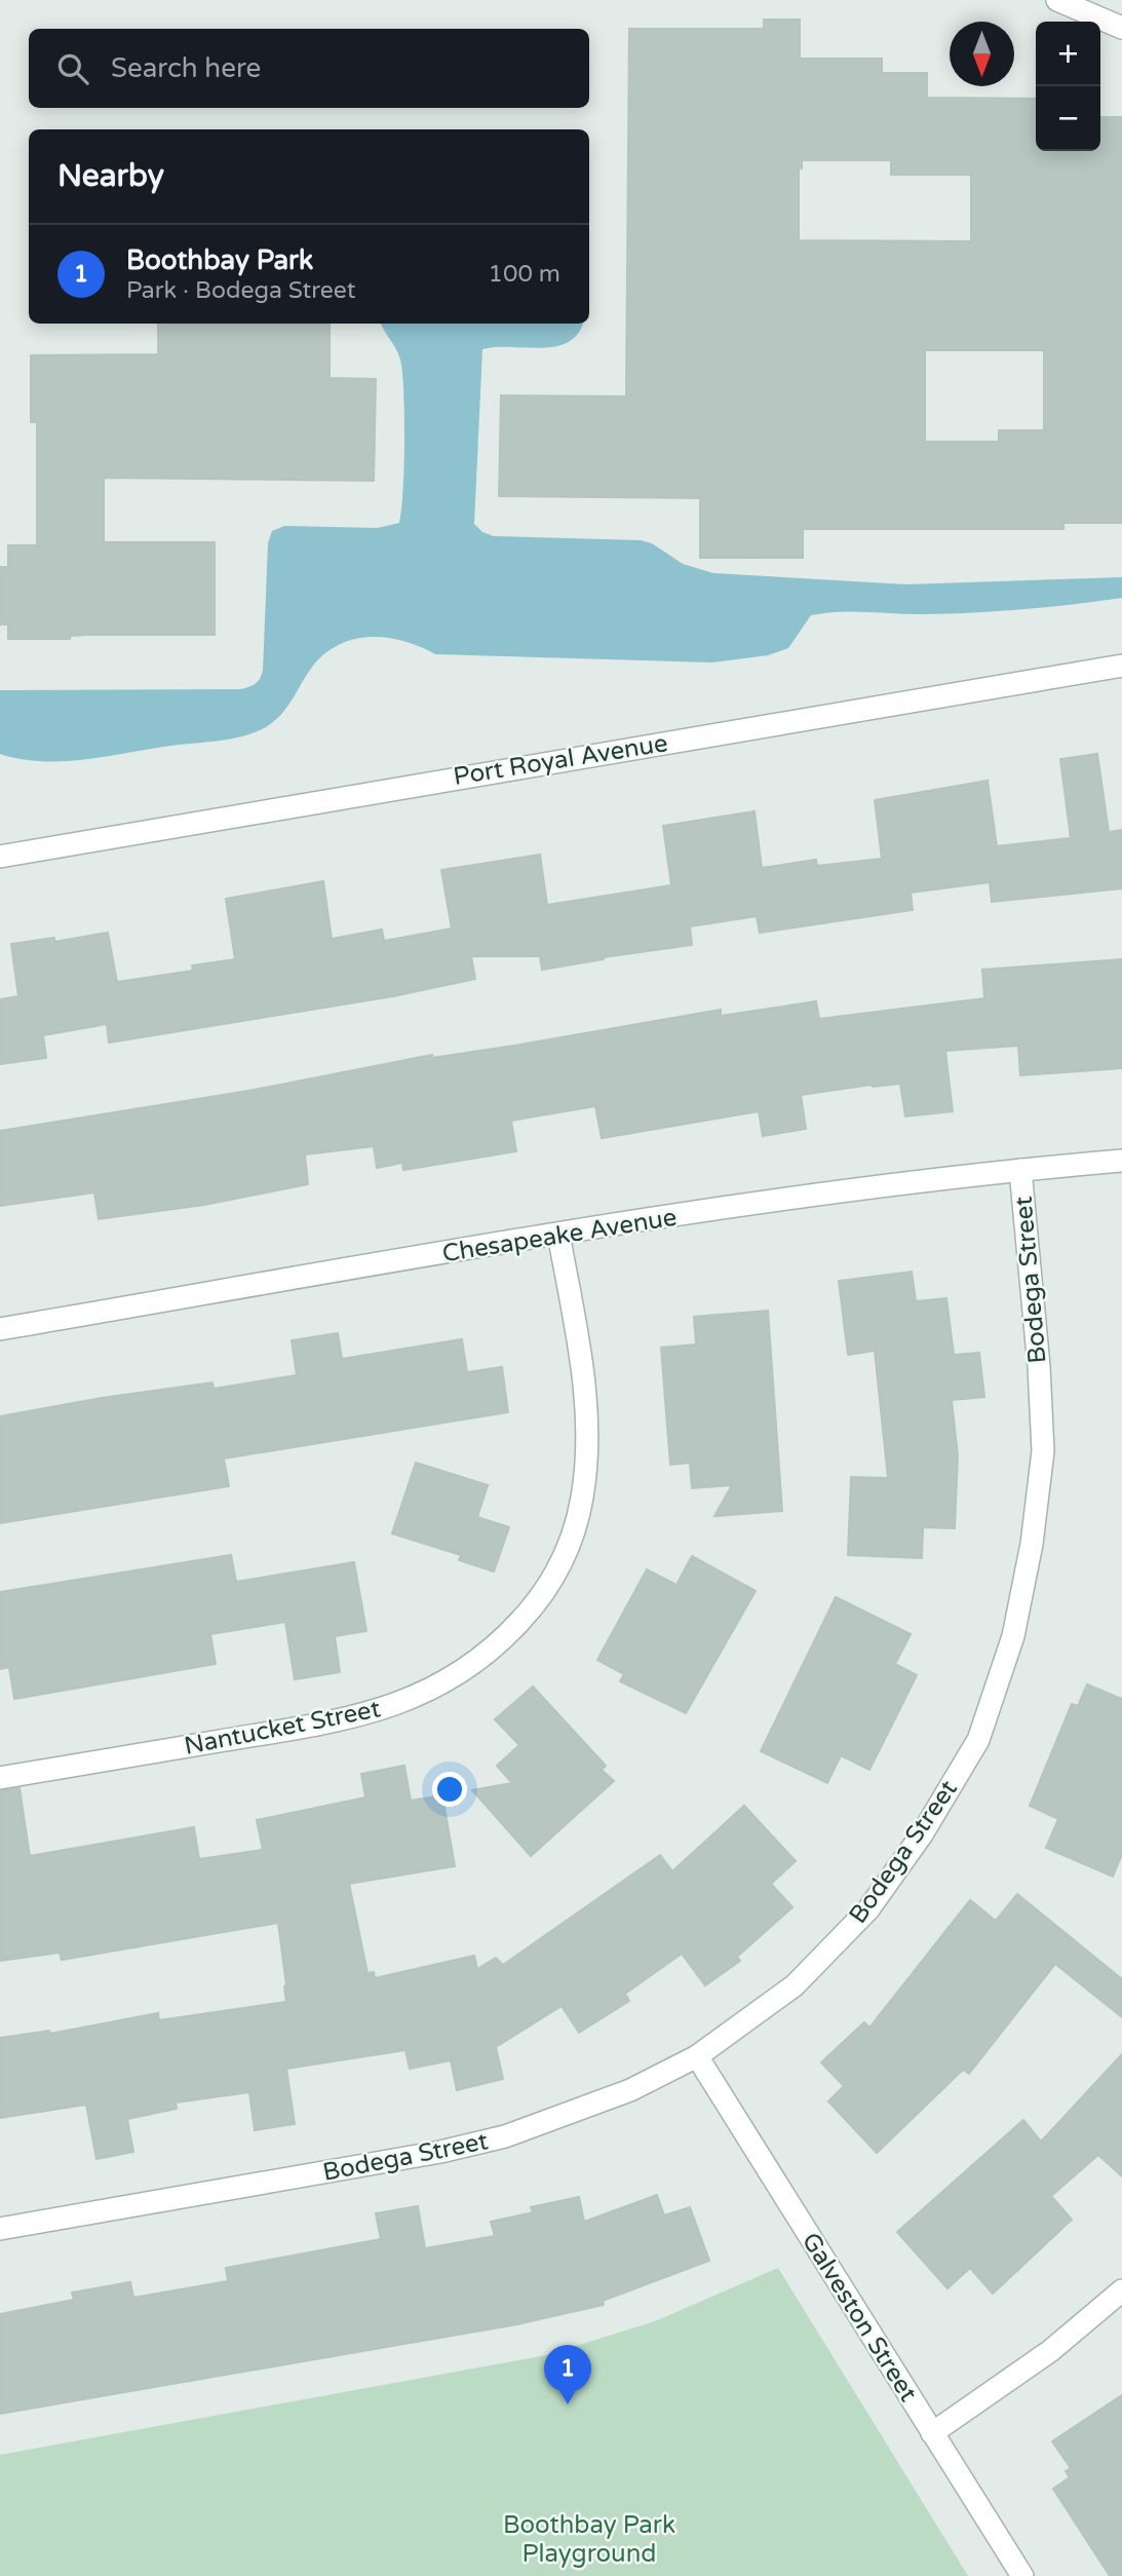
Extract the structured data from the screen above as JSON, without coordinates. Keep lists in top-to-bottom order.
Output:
{
  "streets": {
    "street": [
      "Port Royal Avenue",
      "Chesapeake Avenue",
      "Bodega Street",
      "Nantucket Street",
      "Galveston Street"
    ]
  },
  "crossings": [
    ["Chesapeake Avenue", "Bodega Street"],
    ["Chesapeake Avenue", "Nantucket Street"],
    ["Bodega Street", "Galveston Street"]
  ],
  "parks": ["Boothbay Park Playground"],
  "north": "bottom",
  "page": {
    "map_buttons": ["+", "−"],
    "search": "Search here",
    "heading": "Nearby",
    "list": [
      {
        "mark": "1",
        "name": "Boothbay Park",
        "note": "Park · Bodega Street",
        "value": "100 m"
      }
    ],
    "pins": "1"
  }
}
